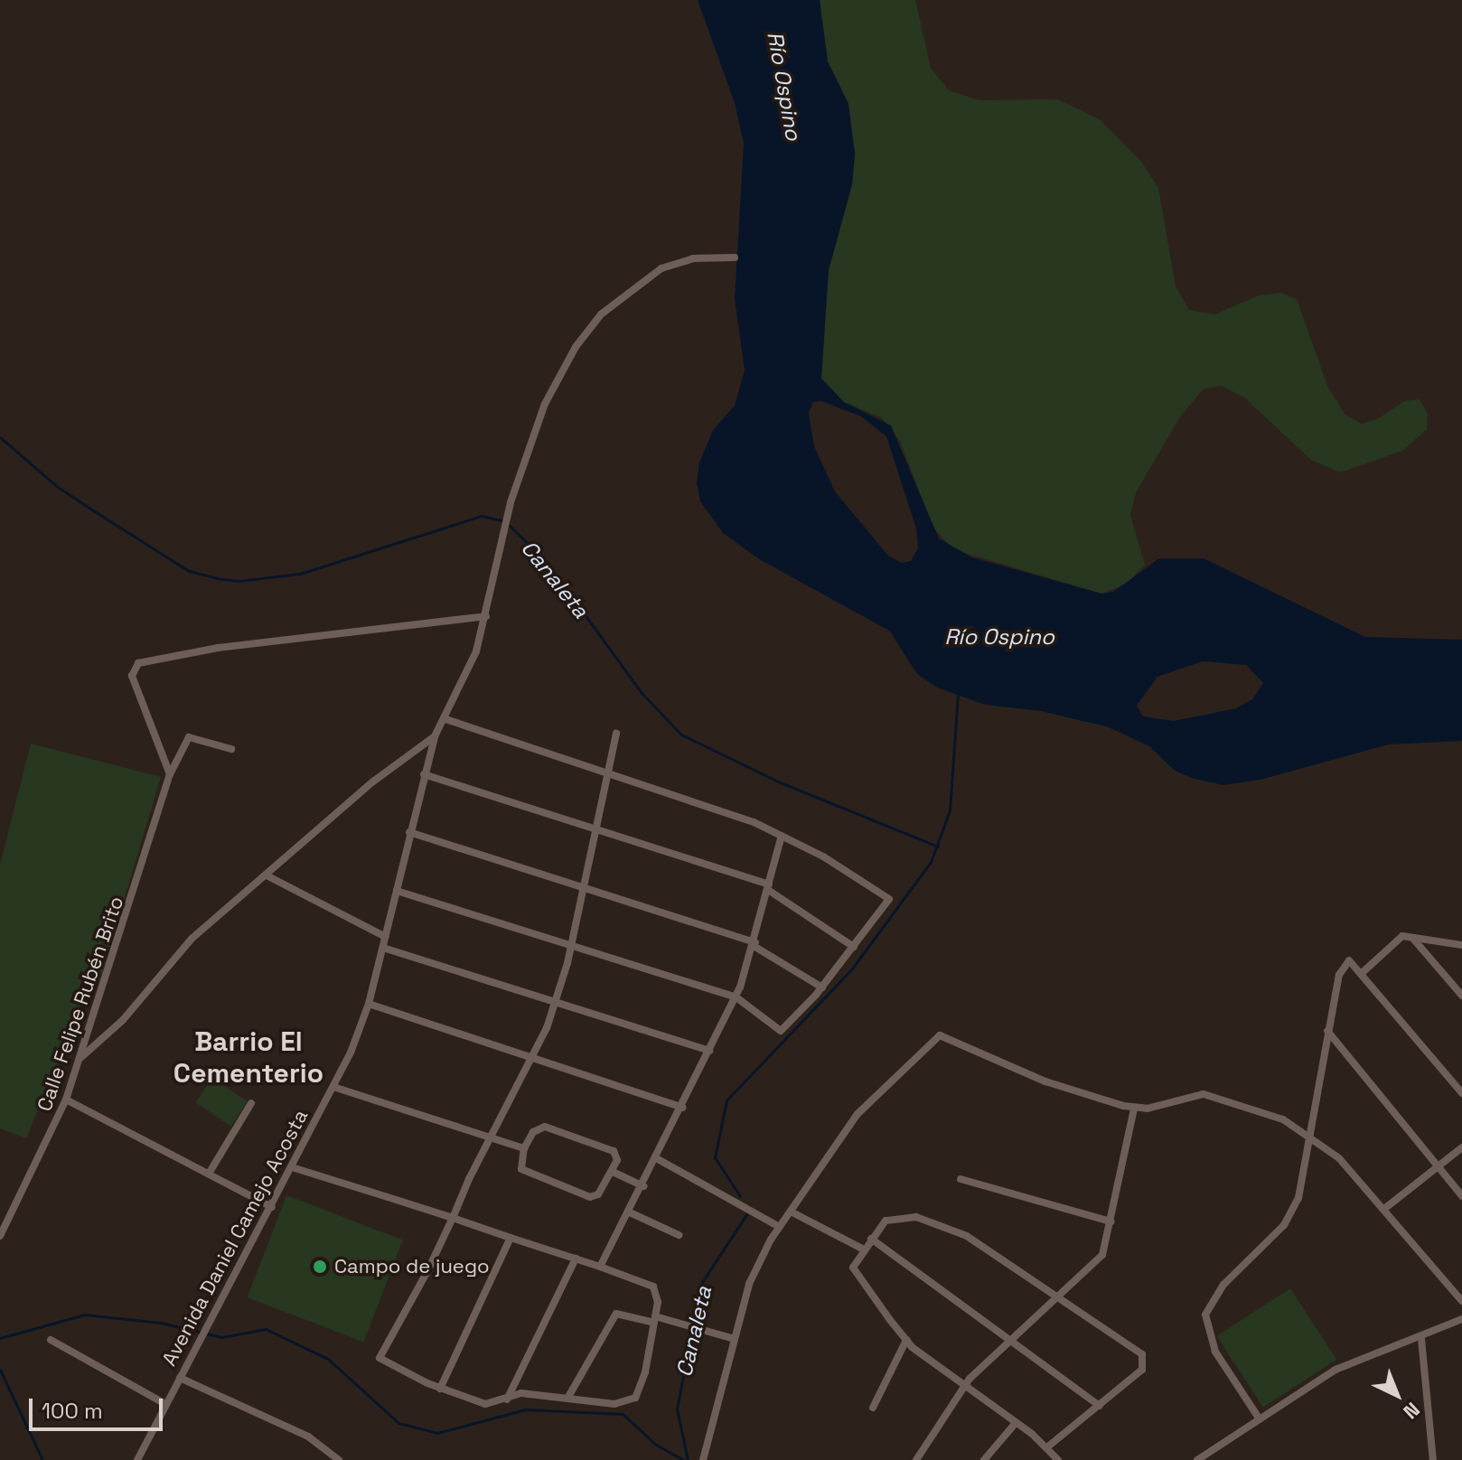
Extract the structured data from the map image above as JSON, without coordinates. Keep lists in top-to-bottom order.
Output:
{
  "streets": {
    "street": ["Calle Felipe Rubén Brito", "Avenida Daniel Camejo Acosta"]
  },
  "districts": ["Barrio El Cementerio"],
  "water": ["Río Ospino", "Canaleta"],
  "places": ["Campo de juego"],
  "scale_bar": "100 m",
  "north": "bottom right"
}
